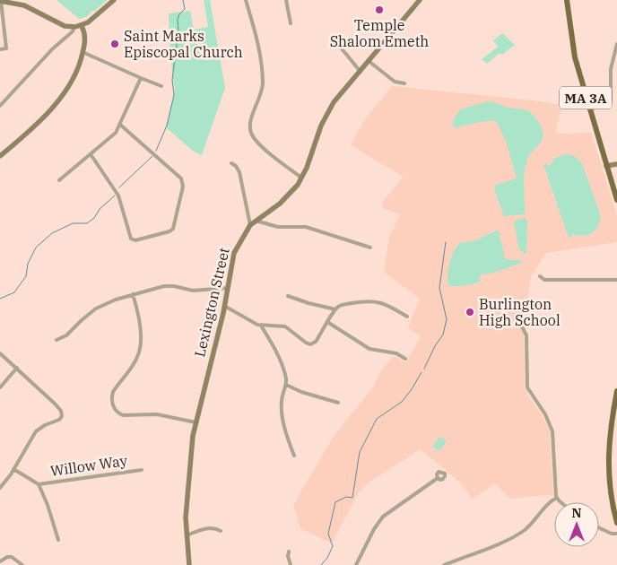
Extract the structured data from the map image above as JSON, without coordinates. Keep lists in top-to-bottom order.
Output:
{
  "streets": {
    "main road": ["MA 3A"],
    "street": ["Lexington Street", "Willow Way"]
  },
  "places": ["Temple Shalom Emeth", "Saint Marks Episcopal Church", "Burlington High School"],
  "north": "top"
}
